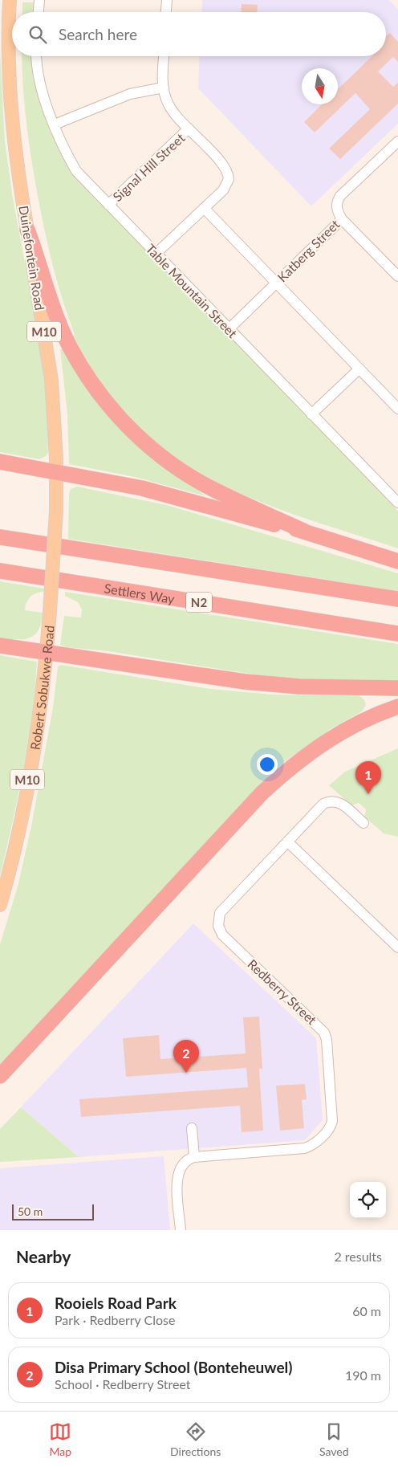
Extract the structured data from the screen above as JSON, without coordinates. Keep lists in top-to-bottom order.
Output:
{
  "streets": {
    "highway": ["Settlers Way", "N2"],
    "main road": ["Duinefontein Road", "M10", "Robert Sobukwe Road"],
    "street": [
      "Signal Hill Street",
      "Katberg Street",
      "Table Mountain Street",
      "Redberry Street"
    ]
  },
  "crossings": [
    ["Signal Hill Street", "Table Mountain Street"],
    ["Duinefontein Road", "Robert Sobukwe Road"]
  ],
  "scale_bar": "50 m",
  "north": "bottom",
  "page": {
    "search": "Search here",
    "pins": ["1", "2"],
    "scale": "50 m",
    "heading": ["Nearby", "2 results"],
    "list": [
      {
        "mark": "1",
        "name": "Rooiels Road Park",
        "note": "Park · Redberry Close",
        "value": "60 m"
      },
      {
        "mark": "2",
        "name": "Disa Primary School (Bonteheuwel)",
        "note": "School · Redberry Street",
        "value": "190 m"
      }
    ],
    "nav": ["Map", "Directions", "Saved"]
  }
}
